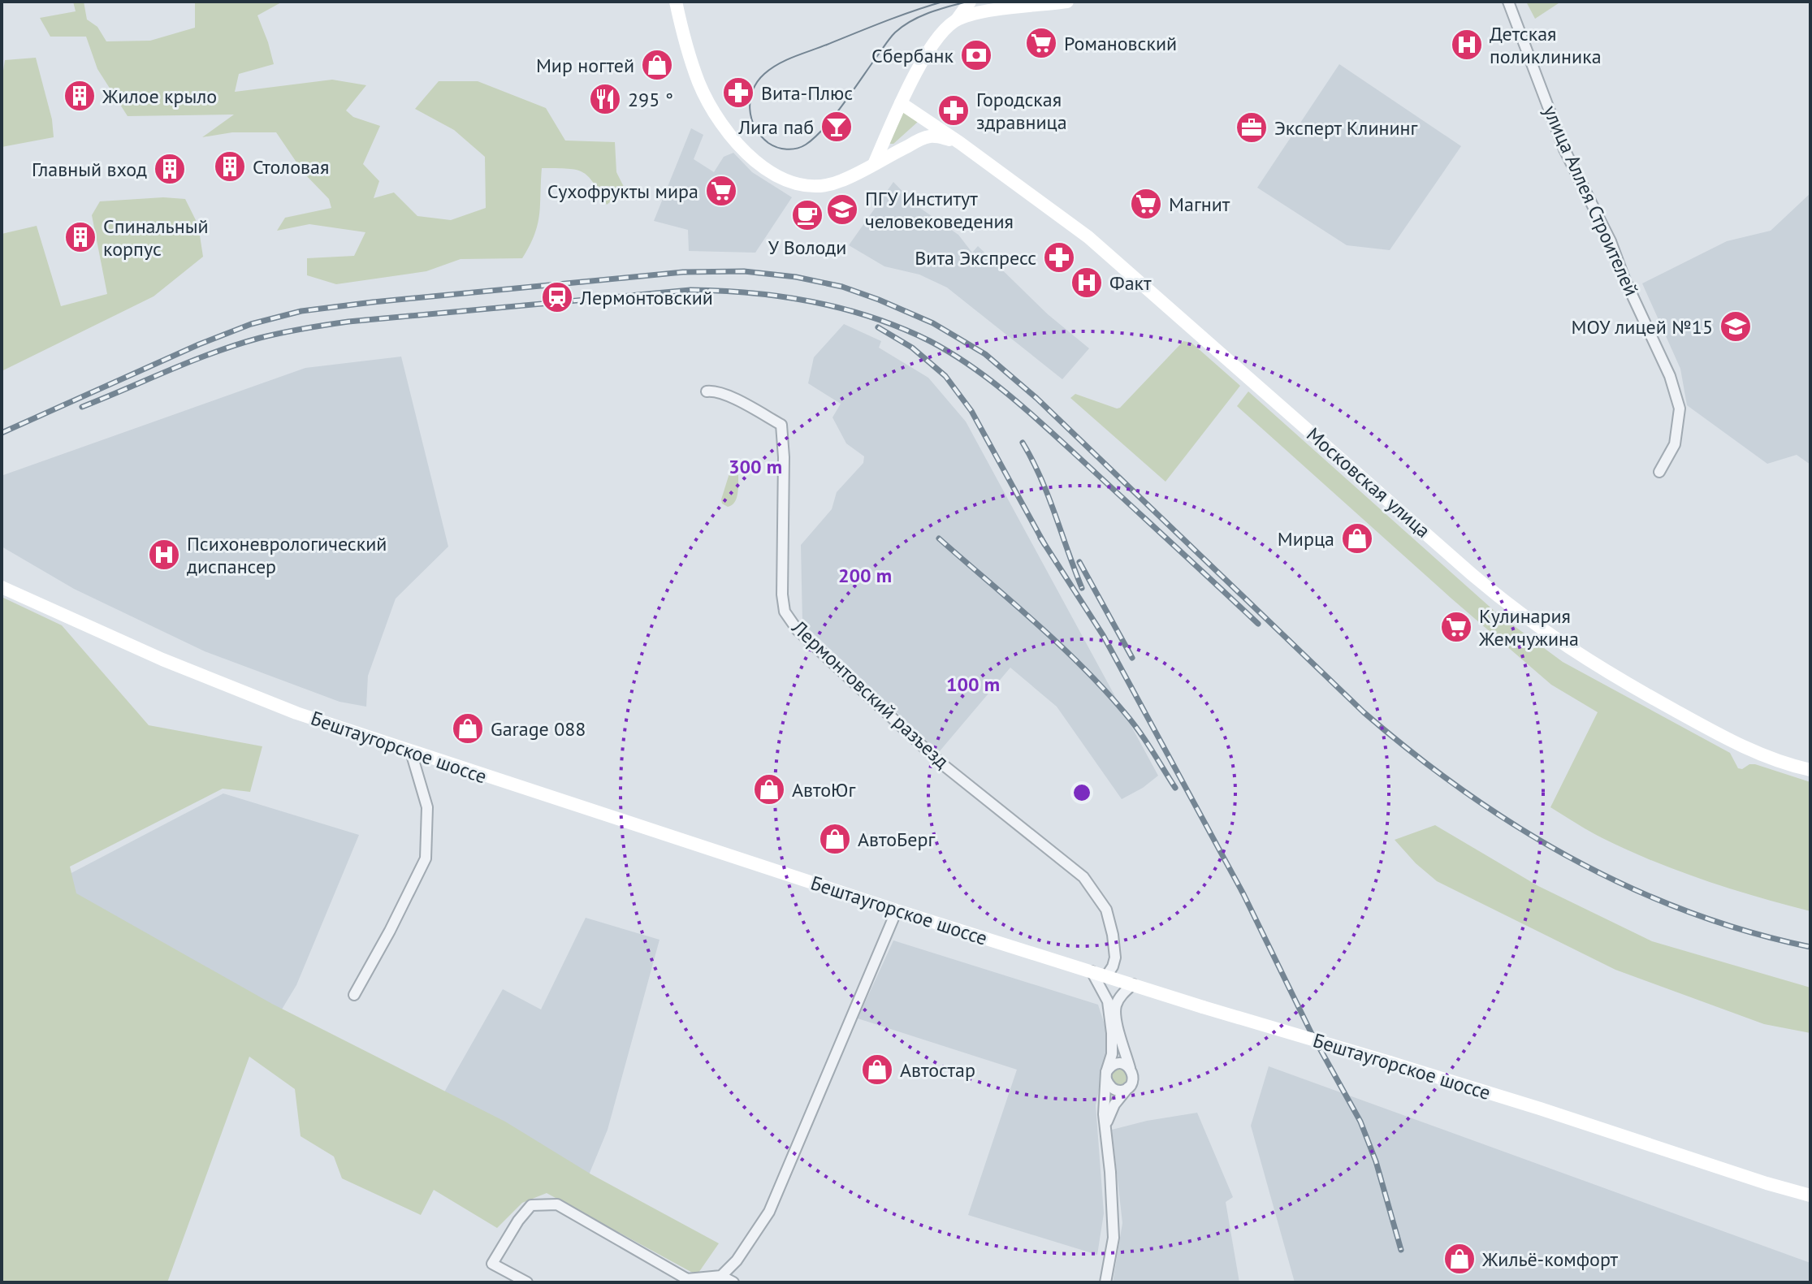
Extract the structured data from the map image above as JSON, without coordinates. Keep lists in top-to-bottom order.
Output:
{
  "streets": {
    "main road": ["Московская улица", "Бештаугорское шоссе"],
    "street": ["улица Аллея Строителей", "Лермонтовский разъезд"]
  },
  "crossings": [
    ["Лермонтовский разъезд", "Бештаугорское шоссе"]
  ],
  "places": {
    "supermarket": [
      "Романовский",
      "Сухофрукты мира",
      "Магнит",
      "Кулинария Жемчужина"
    ],
    "hospital": ["Детская поликлиника", "Факт", "Психоневрологический диспансер"],
    "bank": ["Сбербанк"],
    "shop": [
      "Мир ногтей",
      "Мирца",
      "Garage 088",
      "АвтоЮг",
      "АвтоБерг",
      "Автостар",
      "Жильё-комфорт"
    ],
    "pharmacy": ["Вита-Плюс", "Городская здравница", "Вита Экспресс"],
    "building": [
      "Жилое крыло",
      "Столовая",
      "Главный вход",
      "Спинальный корпус"
    ],
    "restaurant": ["295 °"],
    "bar": ["Лига паб"],
    "office": ["Эксперт Клининг"],
    "school or university": ["ПГУ Институт человековедения", "МОУ лицей №15"],
    "cafe": ["У Володи"],
    "station": ["Лермонтовский"]
  },
  "rings": ["300 m", "200 m", "100 m"]
}
